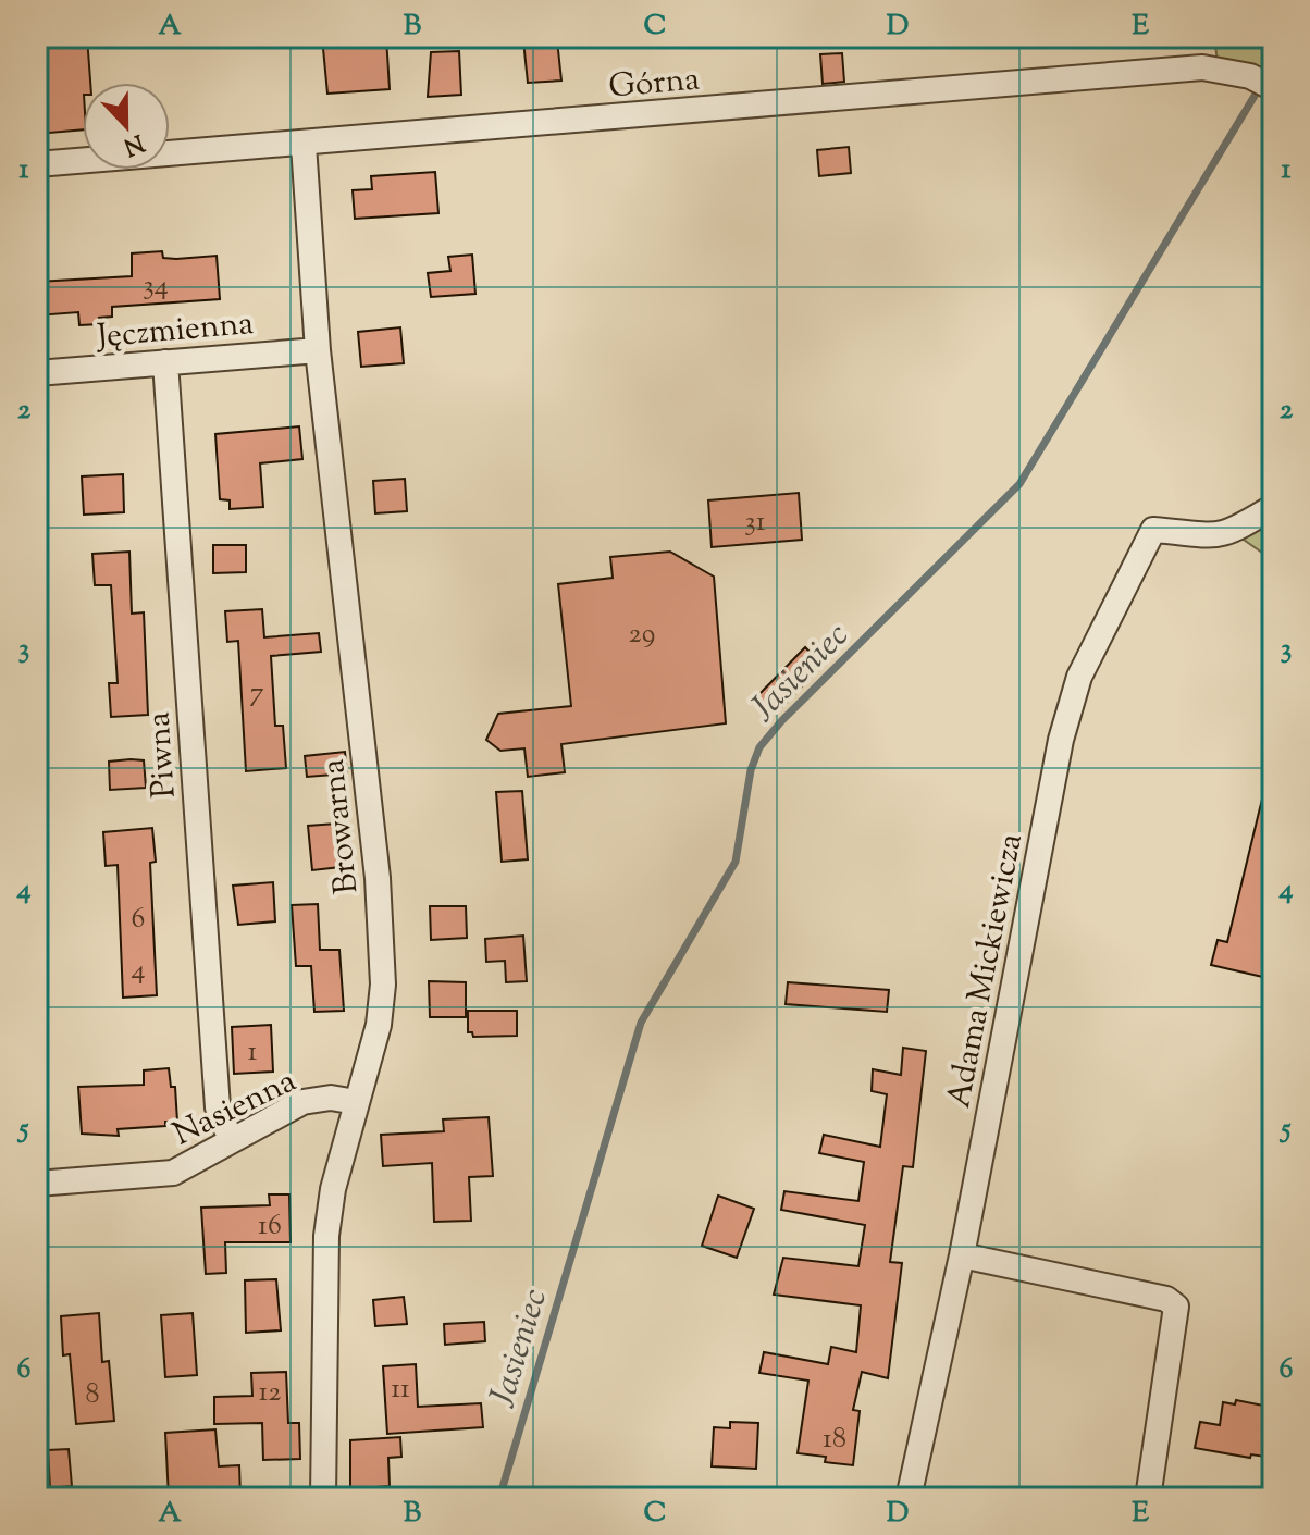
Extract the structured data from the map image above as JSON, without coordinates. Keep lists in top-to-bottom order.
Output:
{
  "streets": {
    "street": [
      "Górna",
      "Jęczmienna",
      "Piwna",
      "Browarna",
      "Adama Mickiewicza",
      "Nasienna"
    ]
  },
  "crossings": [
    ["Górna", "Browarna"],
    ["Jęczmienna", "Piwna"],
    ["Jęczmienna", "Browarna"],
    ["Piwna", "Nasienna"],
    ["Browarna", "Nasienna"]
  ],
  "water": ["Jasieniec"],
  "house_numbers": [
    "34",
    "31",
    "29",
    "7",
    "6",
    "4",
    "1",
    "16",
    "11",
    "12",
    "8",
    "18"
  ],
  "north": "bottom",
  "grid": {
    "columns": [
      "A",
      "B",
      "C",
      "D",
      "E"
    ],
    "rows": [
      "1",
      "2",
      "3",
      "4",
      "5",
      "6"
    ]
  }
}
